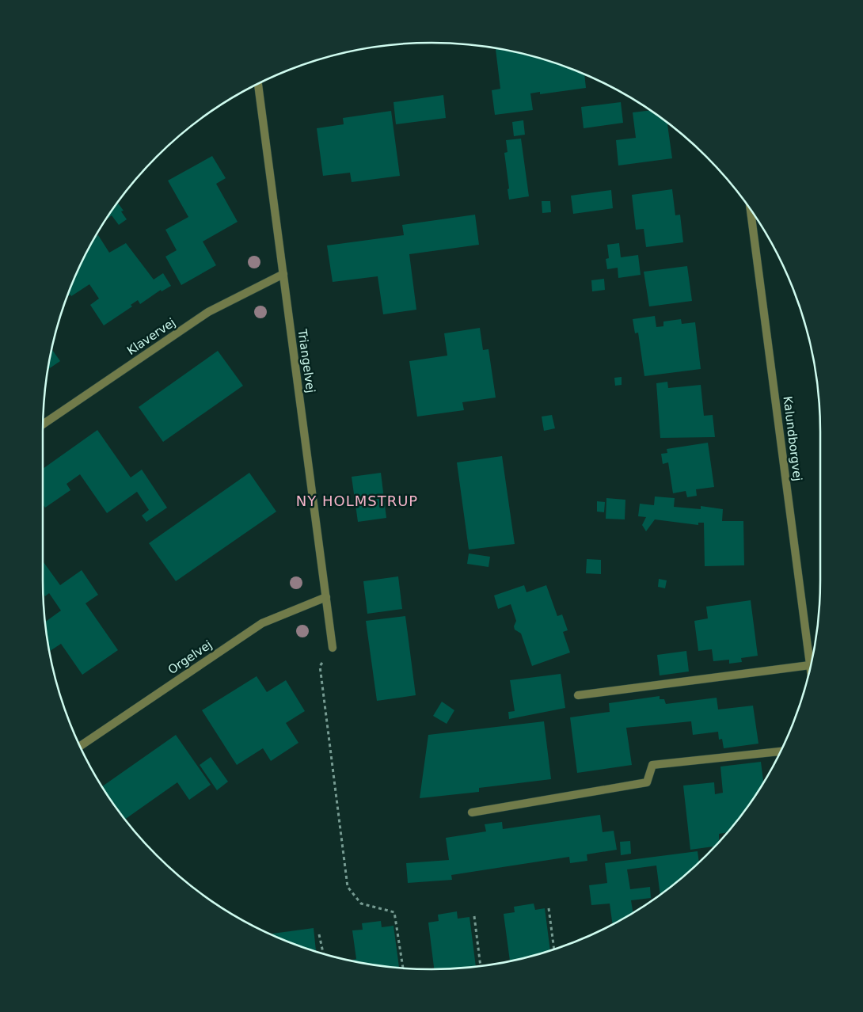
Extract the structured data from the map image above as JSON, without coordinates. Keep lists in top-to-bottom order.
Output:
{
  "streets": {
    "street": [
      "Klavervej",
      "Triangelvej",
      "Kalundborgvej",
      "Orgelvej"
    ]
  },
  "crossings": [
    ["Klavervej", "Triangelvej"],
    ["Triangelvej", "Orgelvej"]
  ],
  "districts": ["NY HOLMSTRUP"]
}
